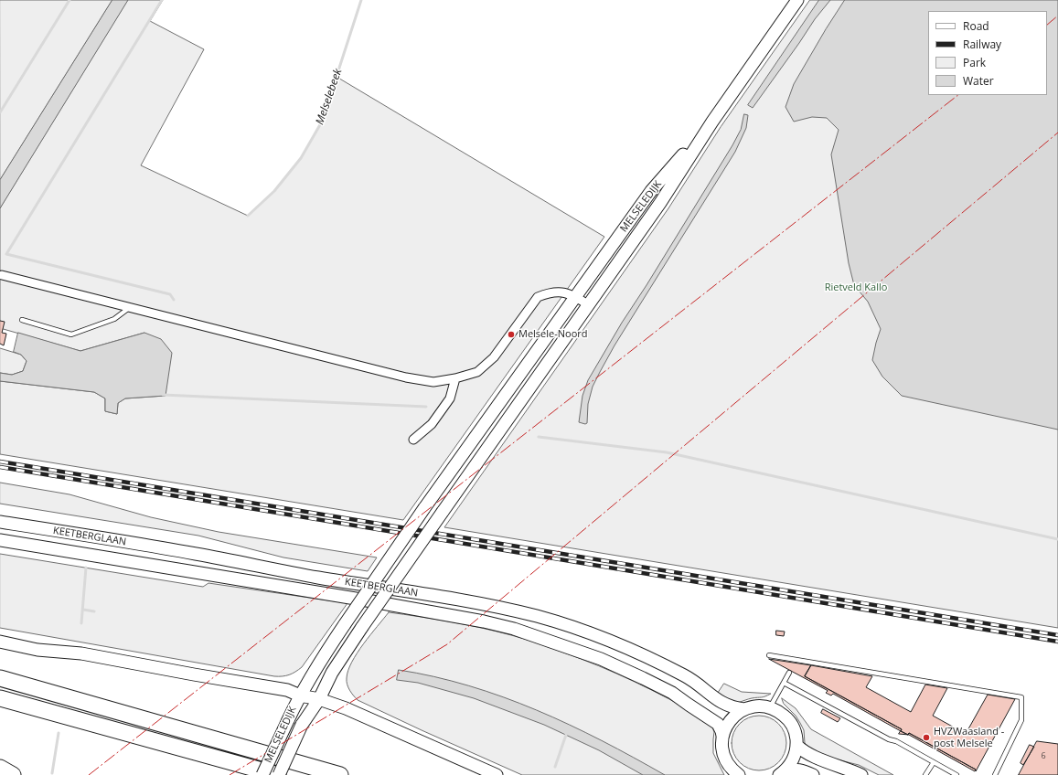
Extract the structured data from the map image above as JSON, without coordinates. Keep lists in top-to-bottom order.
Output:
{
  "streets": {
    "main road": ["MELSELEDIJK", "KEETBERGLAAN"]
  },
  "water": ["Melselebeek"],
  "parks": ["Rietveld Kallo"],
  "places": ["Melsele-Noord", "HVZWaasland - post Melsele"],
  "house_numbers": ["6"],
  "legend": [
    "Road",
    "Railway",
    "Park",
    "Water"
  ]
}
